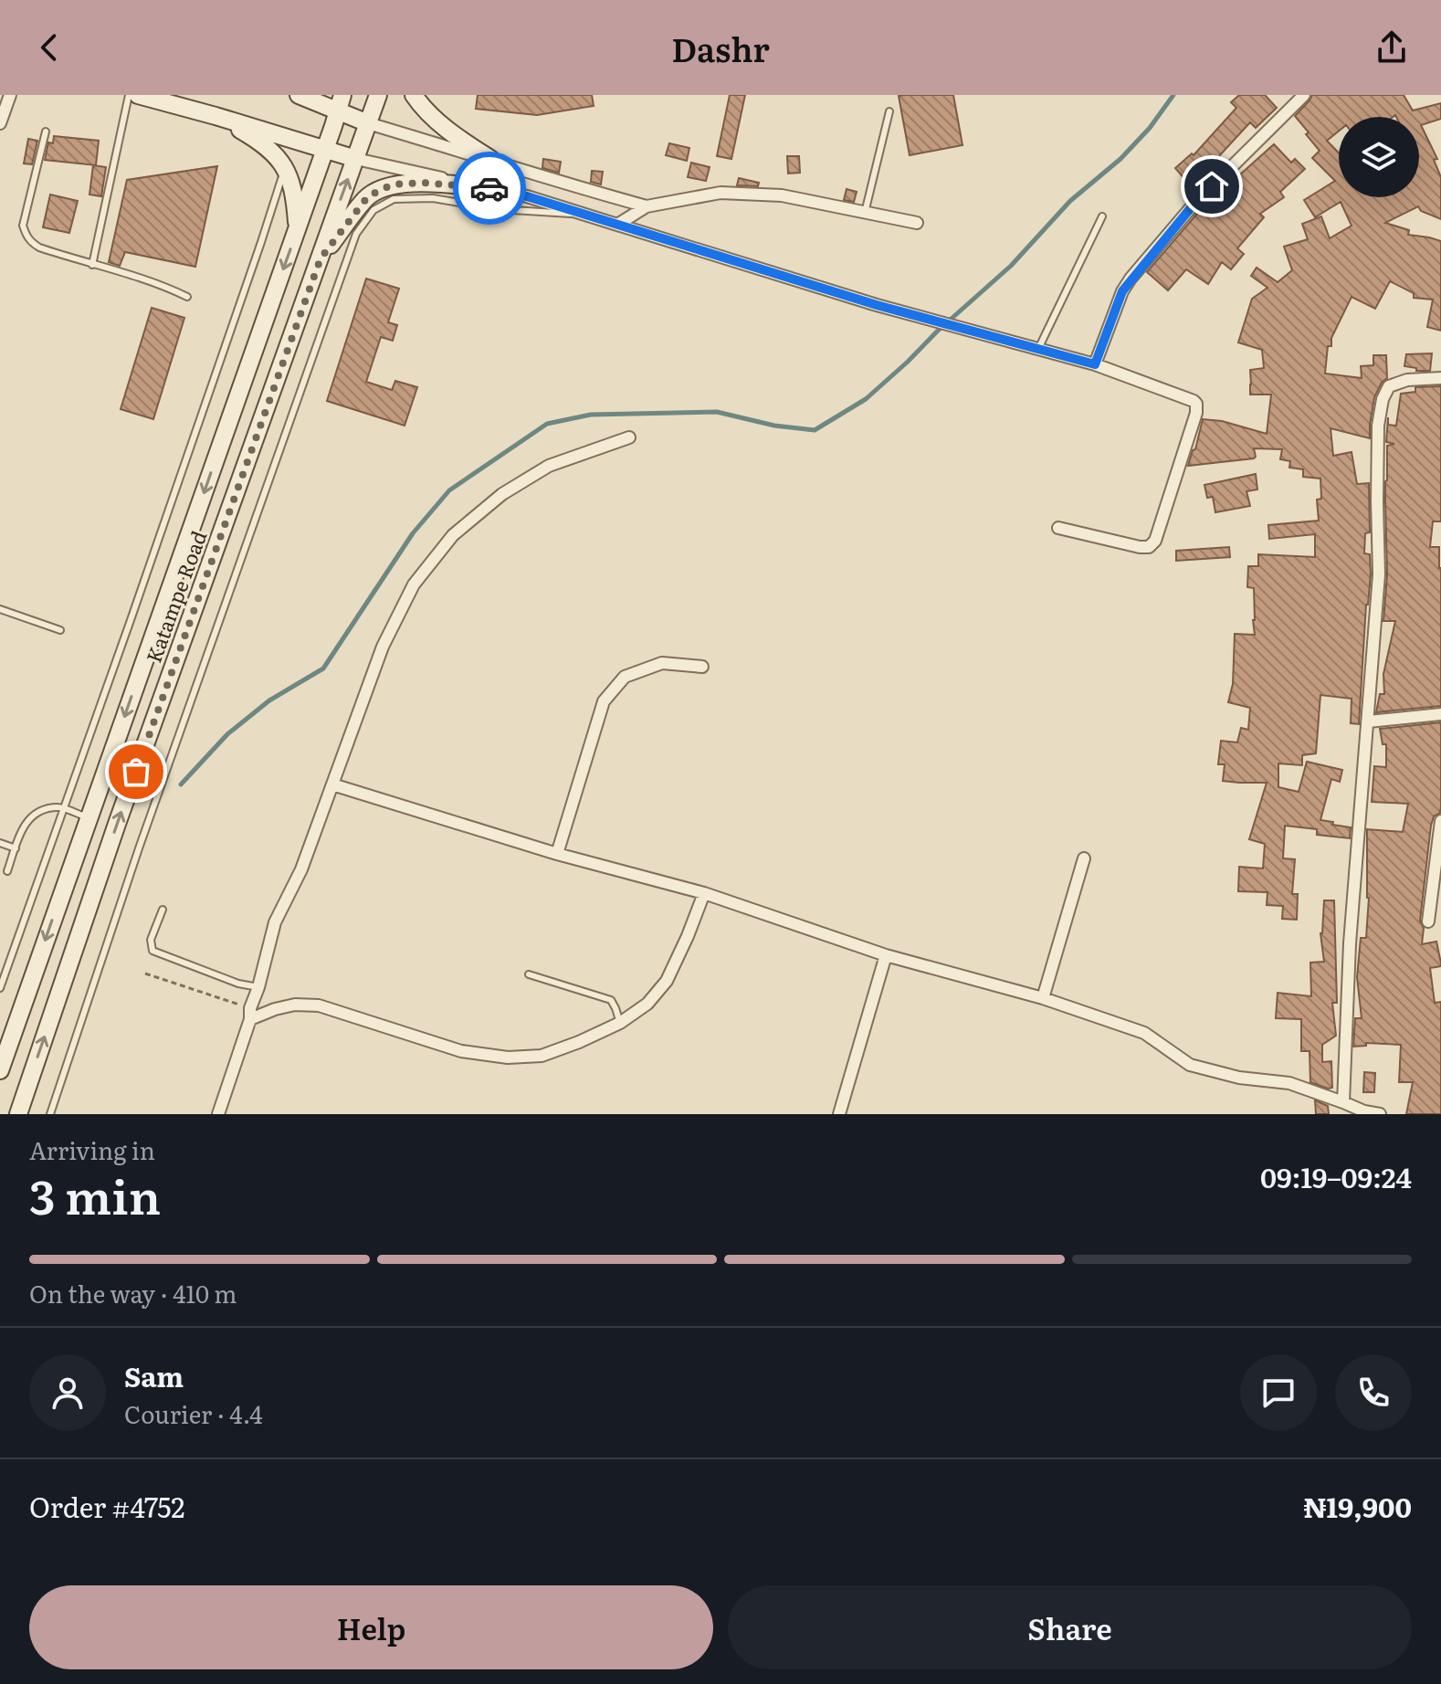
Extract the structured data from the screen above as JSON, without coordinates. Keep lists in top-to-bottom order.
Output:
{
  "streets": {
    "main road": ["Katampe Road"]
  },
  "page": {
    "header": "Dashr",
    "heading": ["3 min", "Arriving in", "09:19–09:24"],
    "panel": [
      "Sam",
      "Courier · 4.4",
      "Order #4752",
      "₦19,900"
    ],
    "bar": "On the way · 410 m",
    "buttons": ["Help", "Share"]
  }
}
